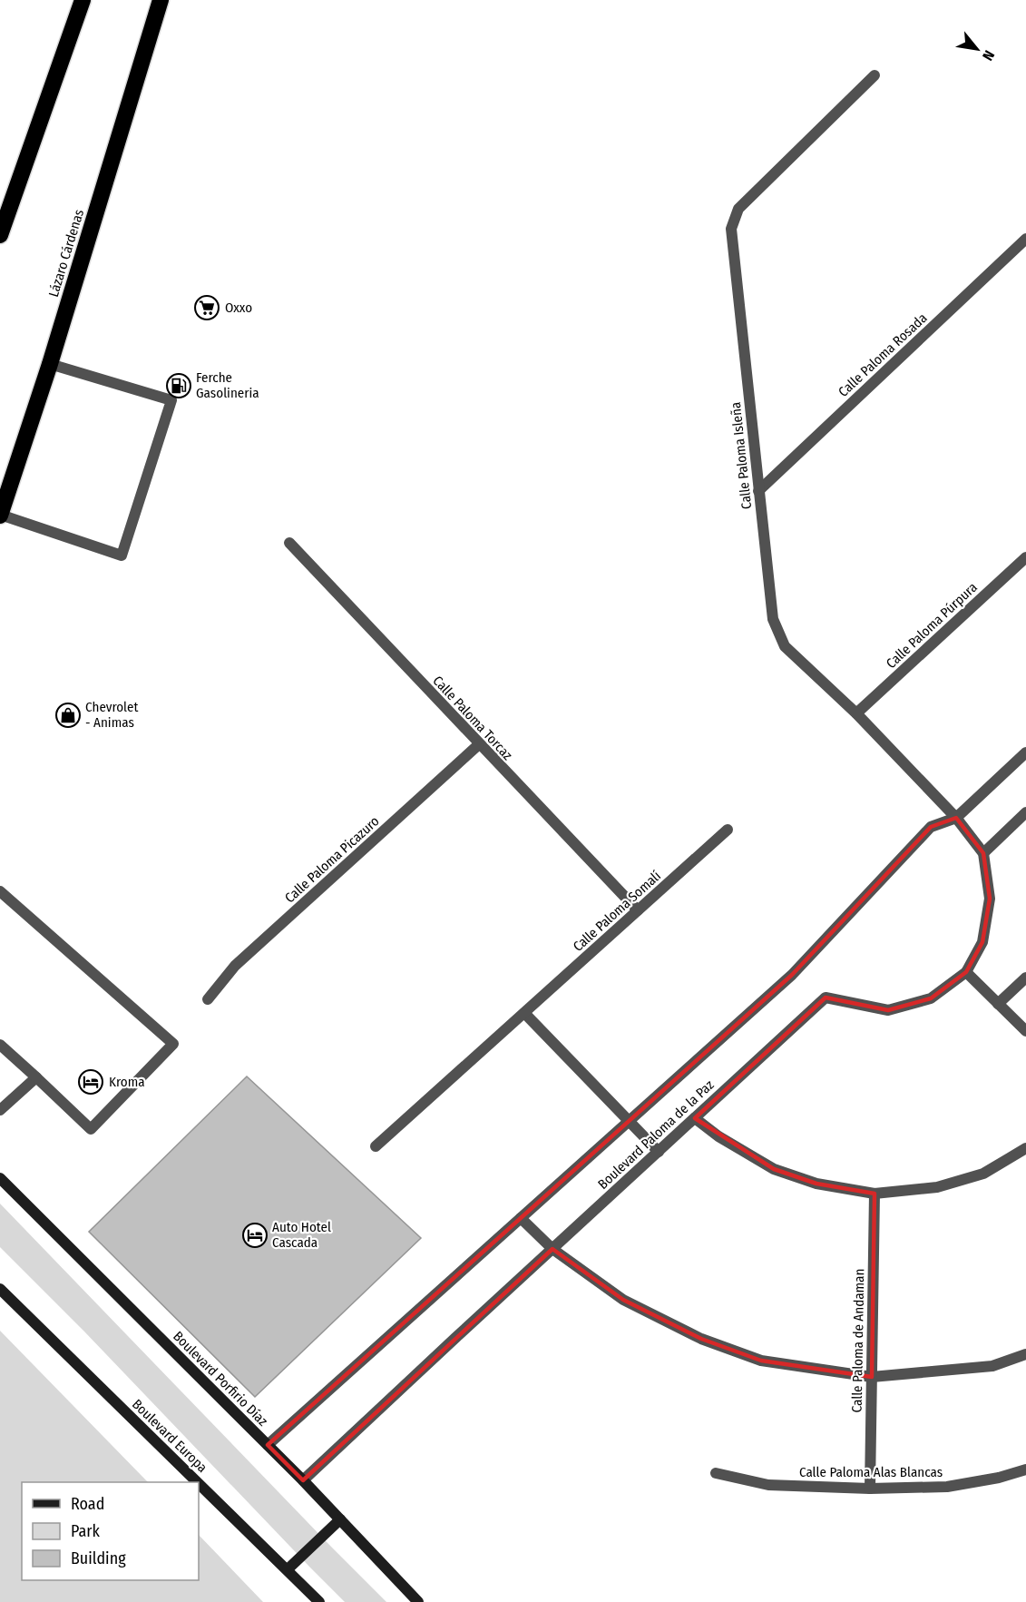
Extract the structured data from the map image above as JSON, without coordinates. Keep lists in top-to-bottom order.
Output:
{
  "streets": {
    "highway": ["Lázaro Cárdenas"],
    "main road": ["Boulevard Porfirio Díaz", "Boulevard Europa"],
    "street": [
      "Calle Paloma Rosada",
      "Calle Paloma Isleña",
      "Calle Paloma Púrpura",
      "Calle Paloma Torcaz",
      "Calle Paloma Picazuro",
      "Calle Paloma Somalí",
      "Boulevard Paloma de la Paz",
      "Calle Paloma de Andaman",
      "Calle Paloma Alas Blancas"
    ]
  },
  "crossings": [
    ["Calle Paloma Rosada", "Calle Paloma Isleña"],
    ["Calle Paloma Isleña", "Calle Paloma Púrpura"],
    ["Calle Paloma Isleña", "Boulevard Paloma de la Paz"],
    ["Calle Paloma Torcaz", "Calle Paloma Picazuro"],
    ["Calle Paloma Torcaz", "Calle Paloma Somalí"],
    ["Boulevard Paloma de la Paz", "Boulevard Porfirio Díaz"],
    ["Calle Paloma de Andaman", "Calle Paloma Alas Blancas"]
  ],
  "places": {
    "supermarket": ["Oxxo"],
    "fuel station": ["Ferche Gasolineria"],
    "shop": ["Chevrolet - Animas"],
    "hotel": ["Kroma", "Auto Hotel Cascada"]
  },
  "legend": ["Road", "Park", "Building"],
  "north": "bottom right"
}
